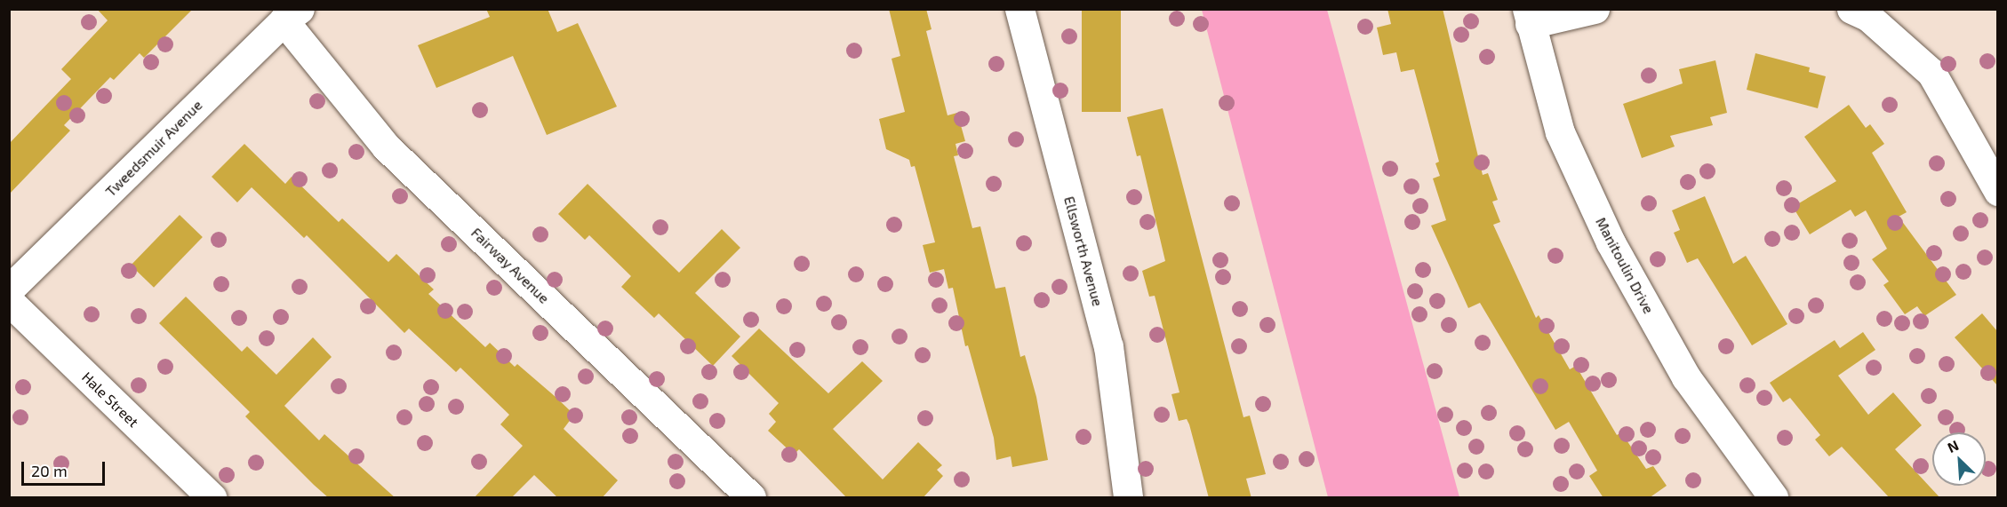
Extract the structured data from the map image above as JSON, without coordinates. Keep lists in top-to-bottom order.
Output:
{
  "streets": {
    "street": [
      "Tweedsmuir Avenue",
      "Ellsworth Avenue",
      "Fairway Avenue",
      "Manitoulin Drive",
      "Hale Street"
    ]
  },
  "crossings": [
    ["Tweedsmuir Avenue", "Fairway Avenue"]
  ],
  "scale_bar": "20 m",
  "north": "top left"
}
